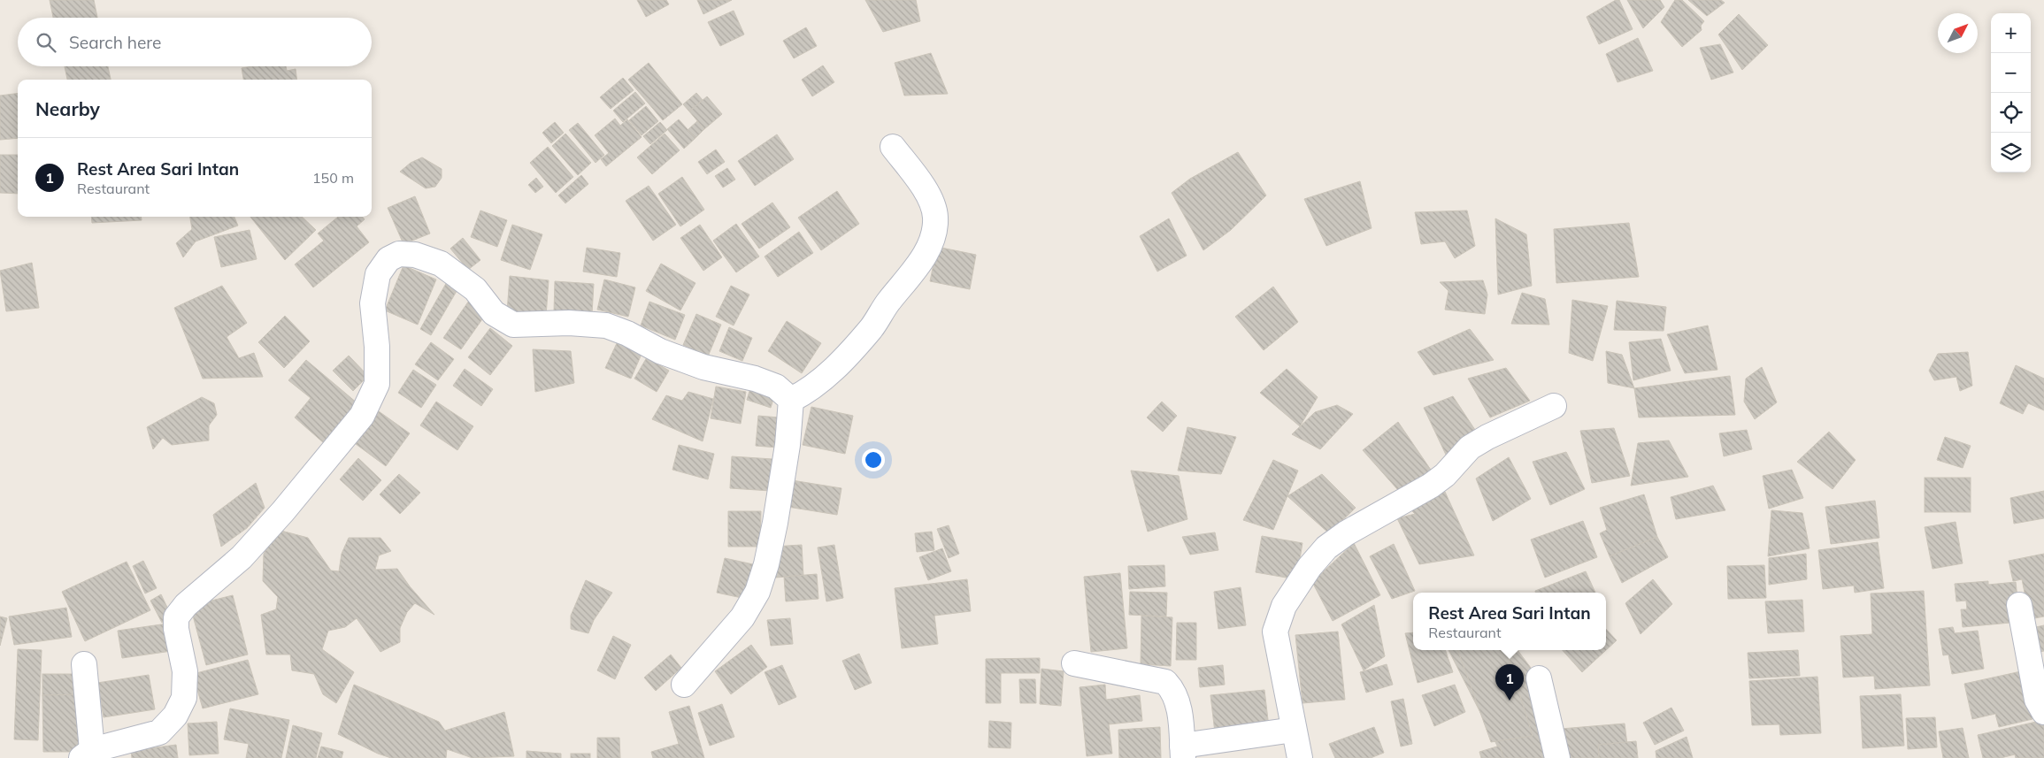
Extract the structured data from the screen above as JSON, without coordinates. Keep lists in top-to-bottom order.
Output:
{
  "north": "top right",
  "page": {
    "map_buttons": ["+", "−"],
    "search": "Search here",
    "heading": "Nearby",
    "list": [
      {
        "mark": "1",
        "name": "Rest Area Sari Intan",
        "note": "Restaurant",
        "value": "150 m"
      }
    ],
    "popup": ["Rest Area Sari Intan", "Restaurant"],
    "pins": "1"
  }
}
